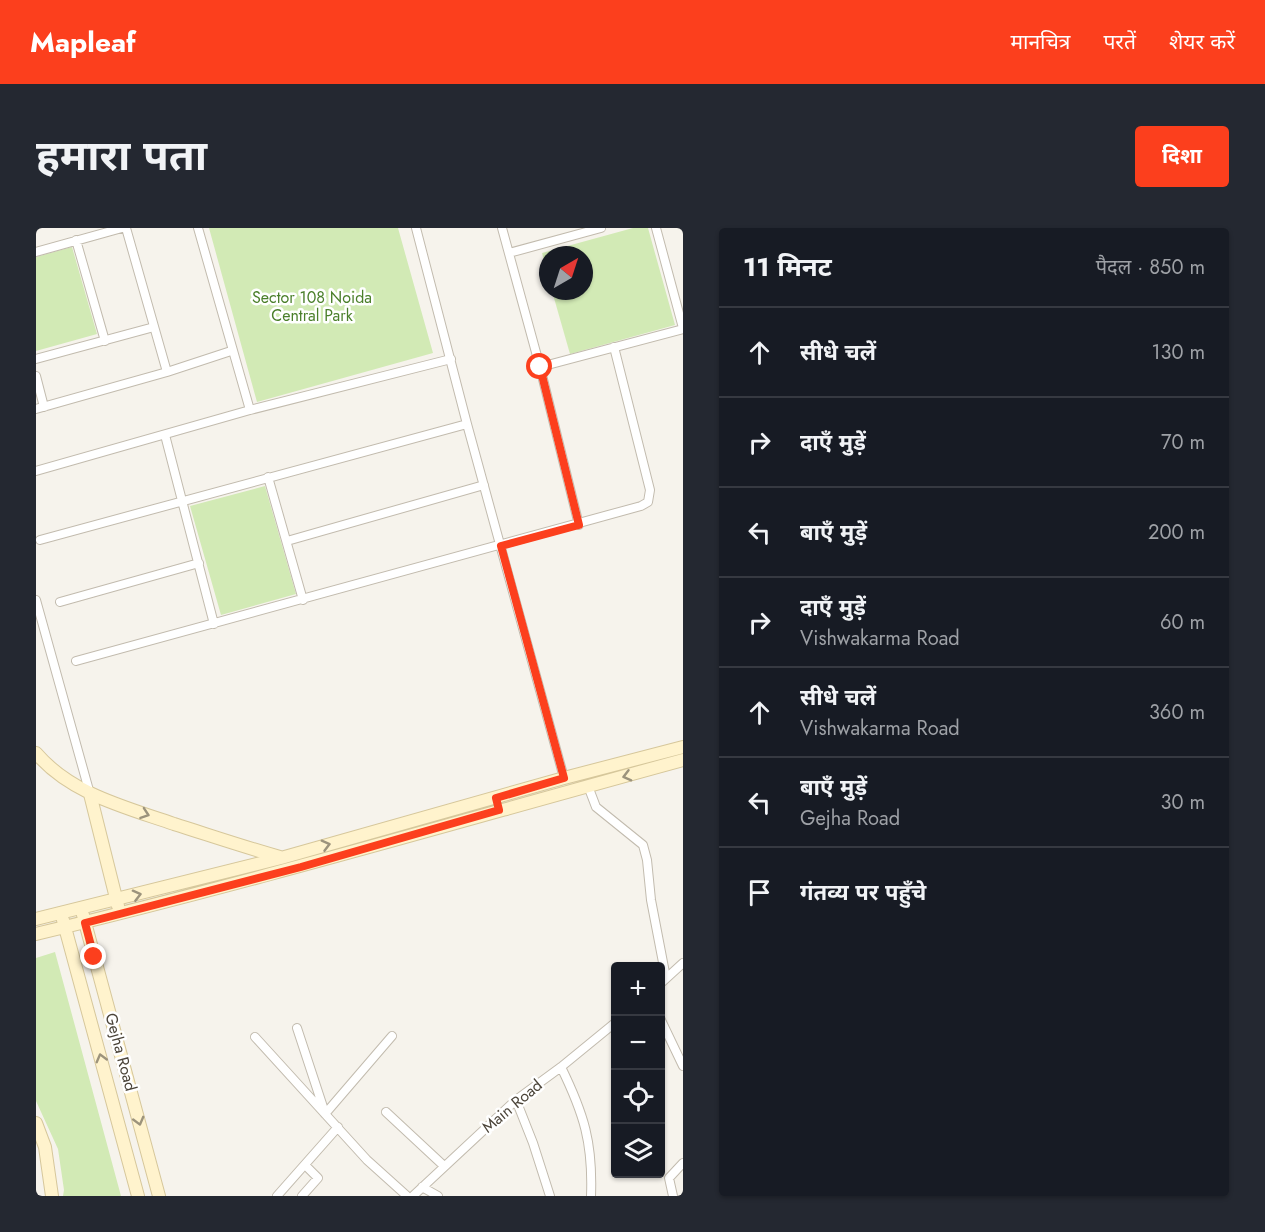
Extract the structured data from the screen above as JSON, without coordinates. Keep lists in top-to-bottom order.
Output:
{
  "streets": {
    "main road": ["Gejha Road"],
    "street": ["Main Road"]
  },
  "parks": ["Sector 108 Noida Central Park"],
  "north": "top right",
  "page": {
    "header": "Mapleaf",
    "nav": ["मानचित्र", "परतें", "शेयर करें"],
    "title": "हमारा पता",
    "buttons": "दिशा",
    "heading": ["11 मिनट", "पैदल · 850 m"],
    "list": [
      ["सीधे चलें", "130 m"],
      ["दाएँ मुड़ें", "70 m"],
      ["बाएँ मुड़ें", "200 m"],
      ["दाएँ मुड़ें", "Vishwakarma Road", "60 m"],
      ["सीधे चलें", "Vishwakarma Road", "360 m"],
      ["बाएँ मुड़ें", "Gejha Road", "30 m"],
      "गंतव्य पर पहुँचे"
    ],
    "map_buttons": ["+", "−"]
  }
}
